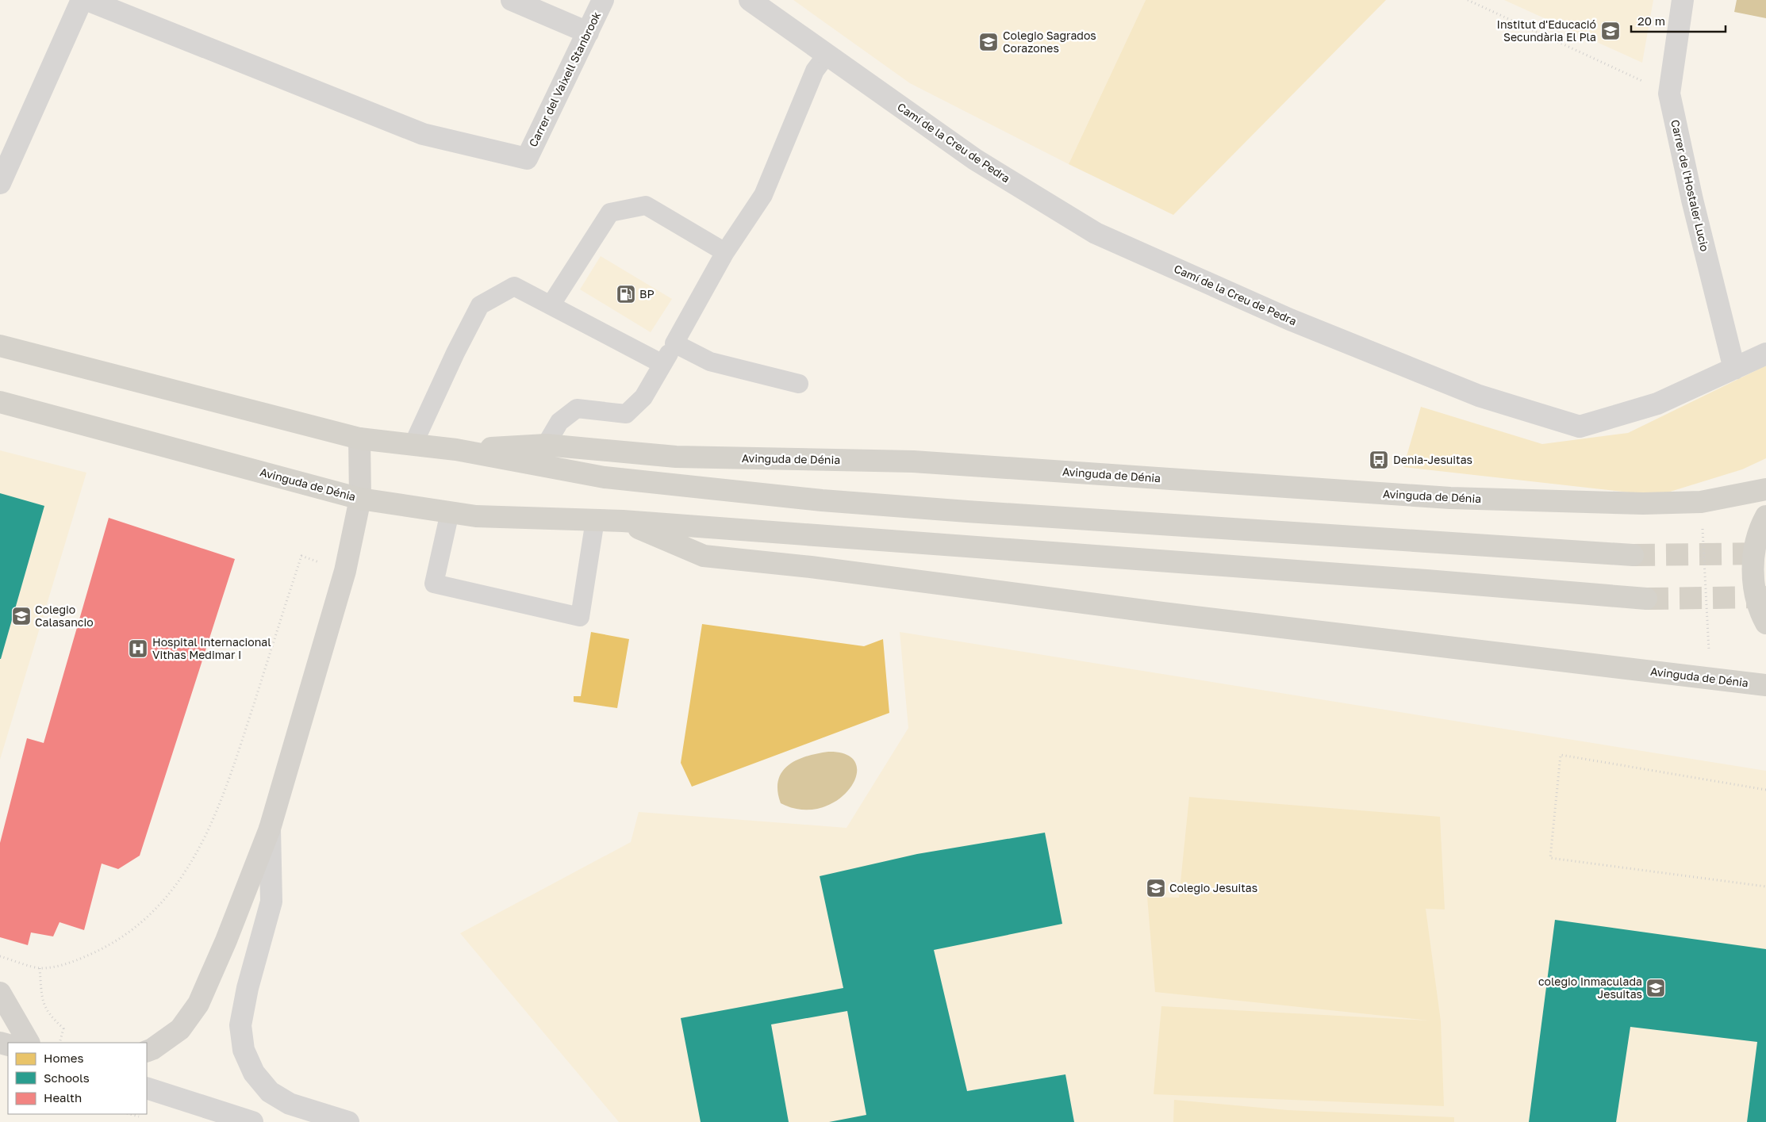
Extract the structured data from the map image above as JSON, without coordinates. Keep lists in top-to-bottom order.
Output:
{
  "streets": {
    "main road": ["Avinguda de Dénia"],
    "street": ["Carrer del Vaixell Stanbrook", "Camí de la Creu de Pedra", "Carrer de l'Hostaler Lucio"]
  },
  "crossings": [
    ["Camí de la Creu de Pedra", "Carrer de l'Hostaler Lucio"]
  ],
  "places": {
    "school or university": [
      "Institut d'Educació Secundària El Pla",
      "Colegio Sagrados Corazones",
      "Colegio Calasancio",
      "Colegio Jesuitas",
      "colegio Inmaculada Jesuitas"
    ],
    "fuel station": ["BP"],
    "bus stop": ["Denia-Jesuitas"],
    "hospital": ["Hospital Internacional Vithas Medimar I"]
  },
  "legend": ["Homes", "Schools", "Health"],
  "scale_bar": "20 m"
}
